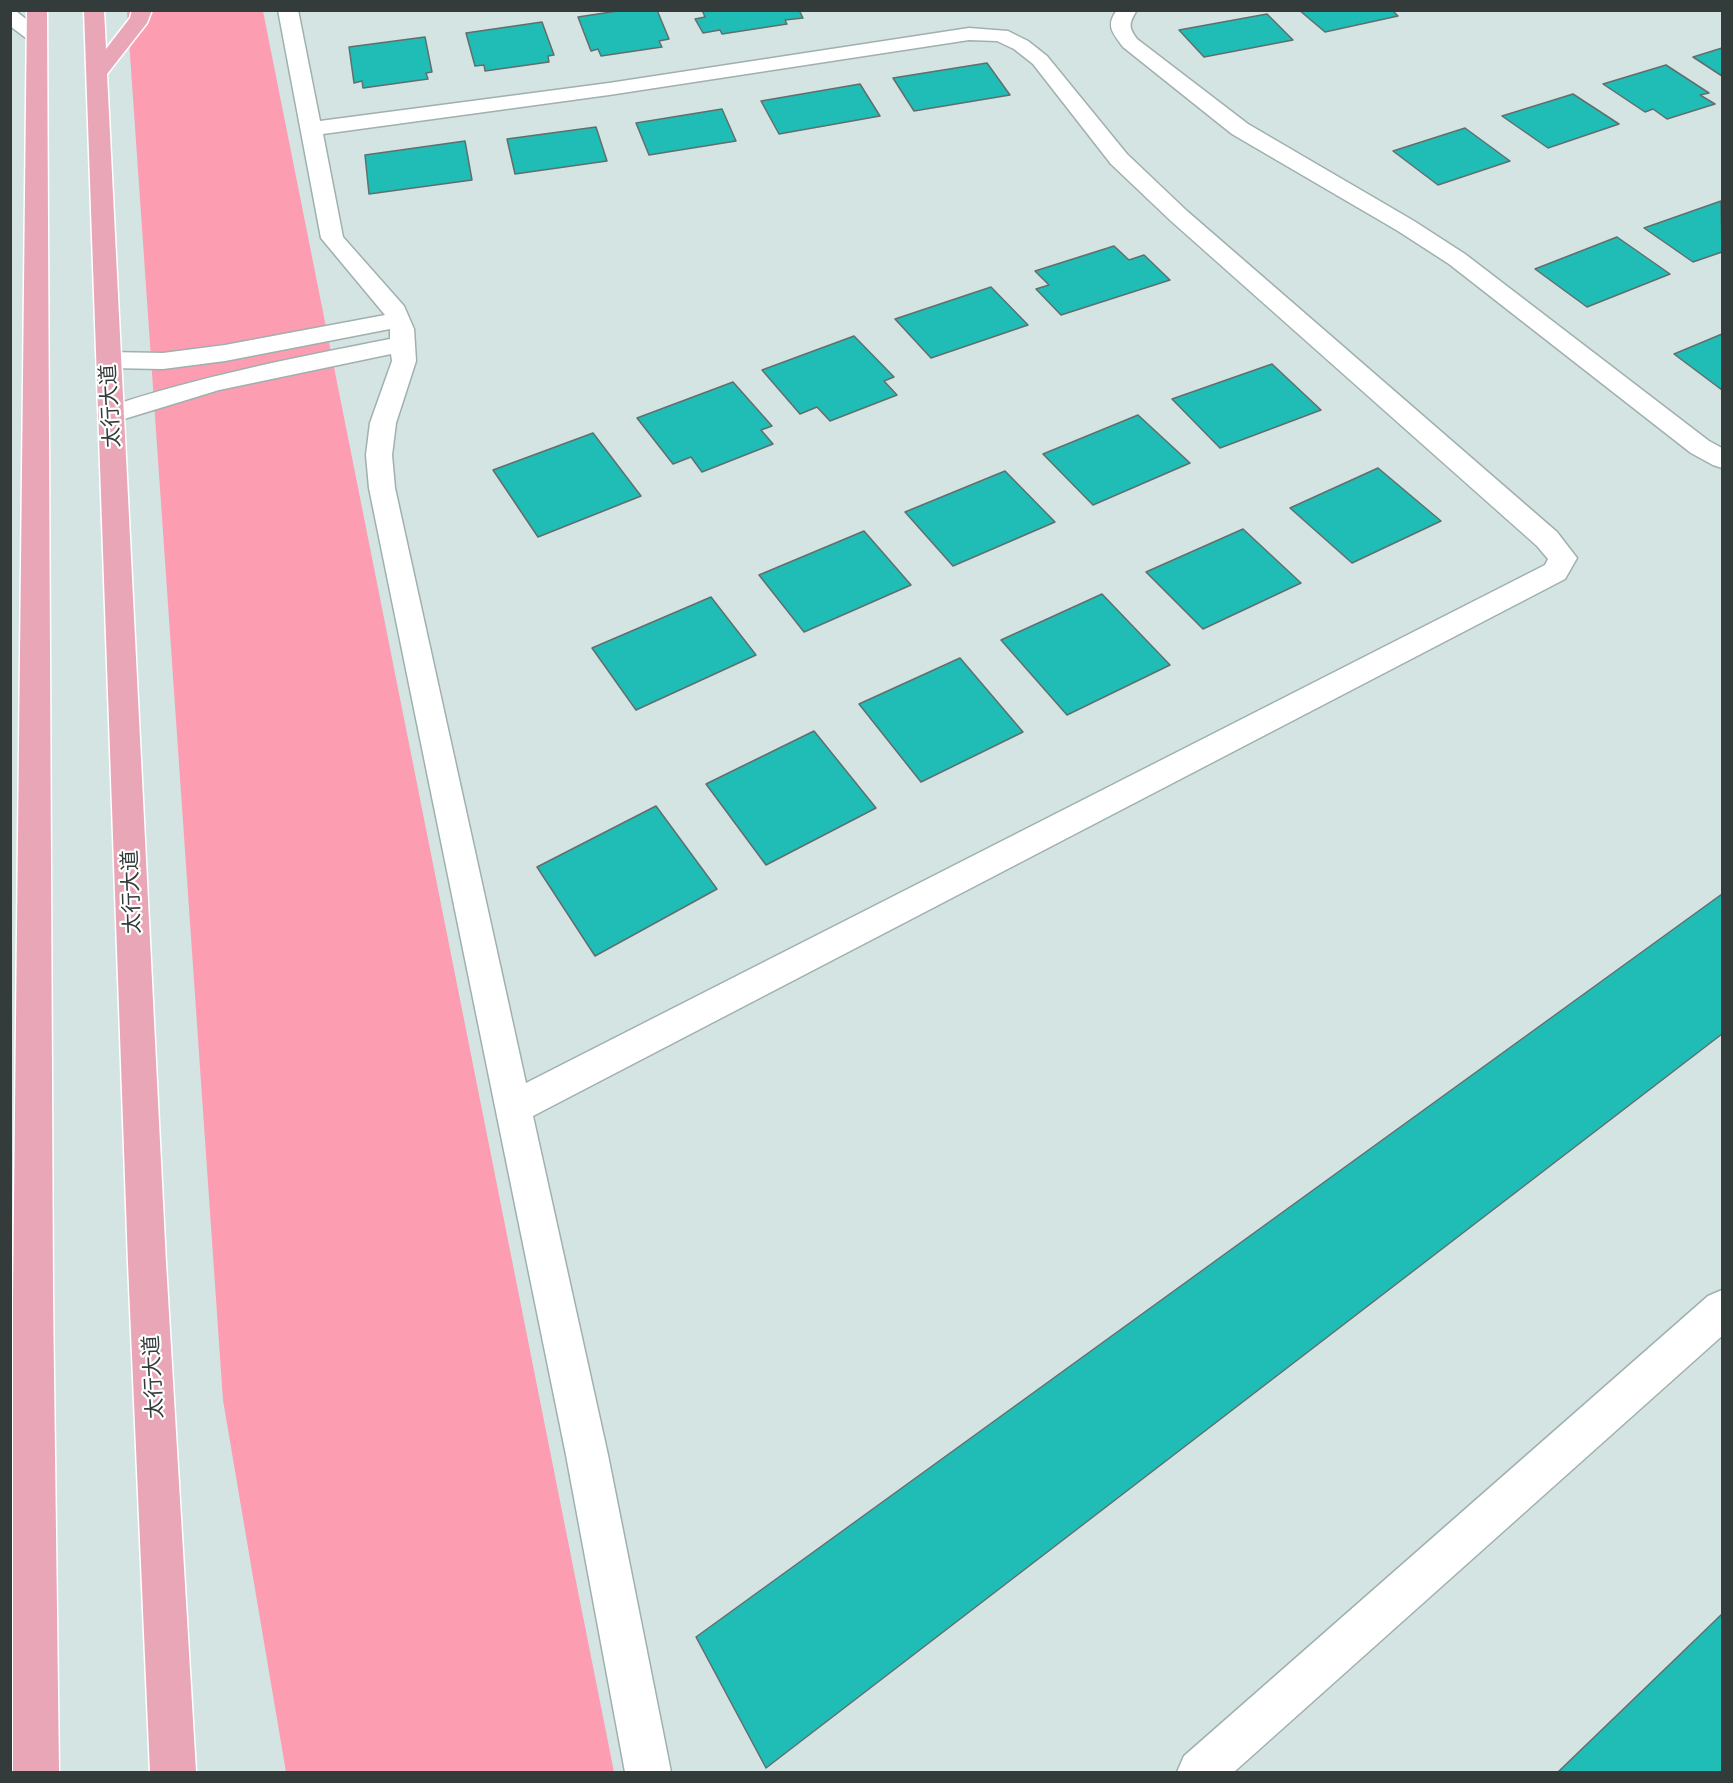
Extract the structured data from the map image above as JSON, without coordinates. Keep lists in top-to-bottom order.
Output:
{
  "streets": {
    "main road": ["太行大道"]
  }
}
